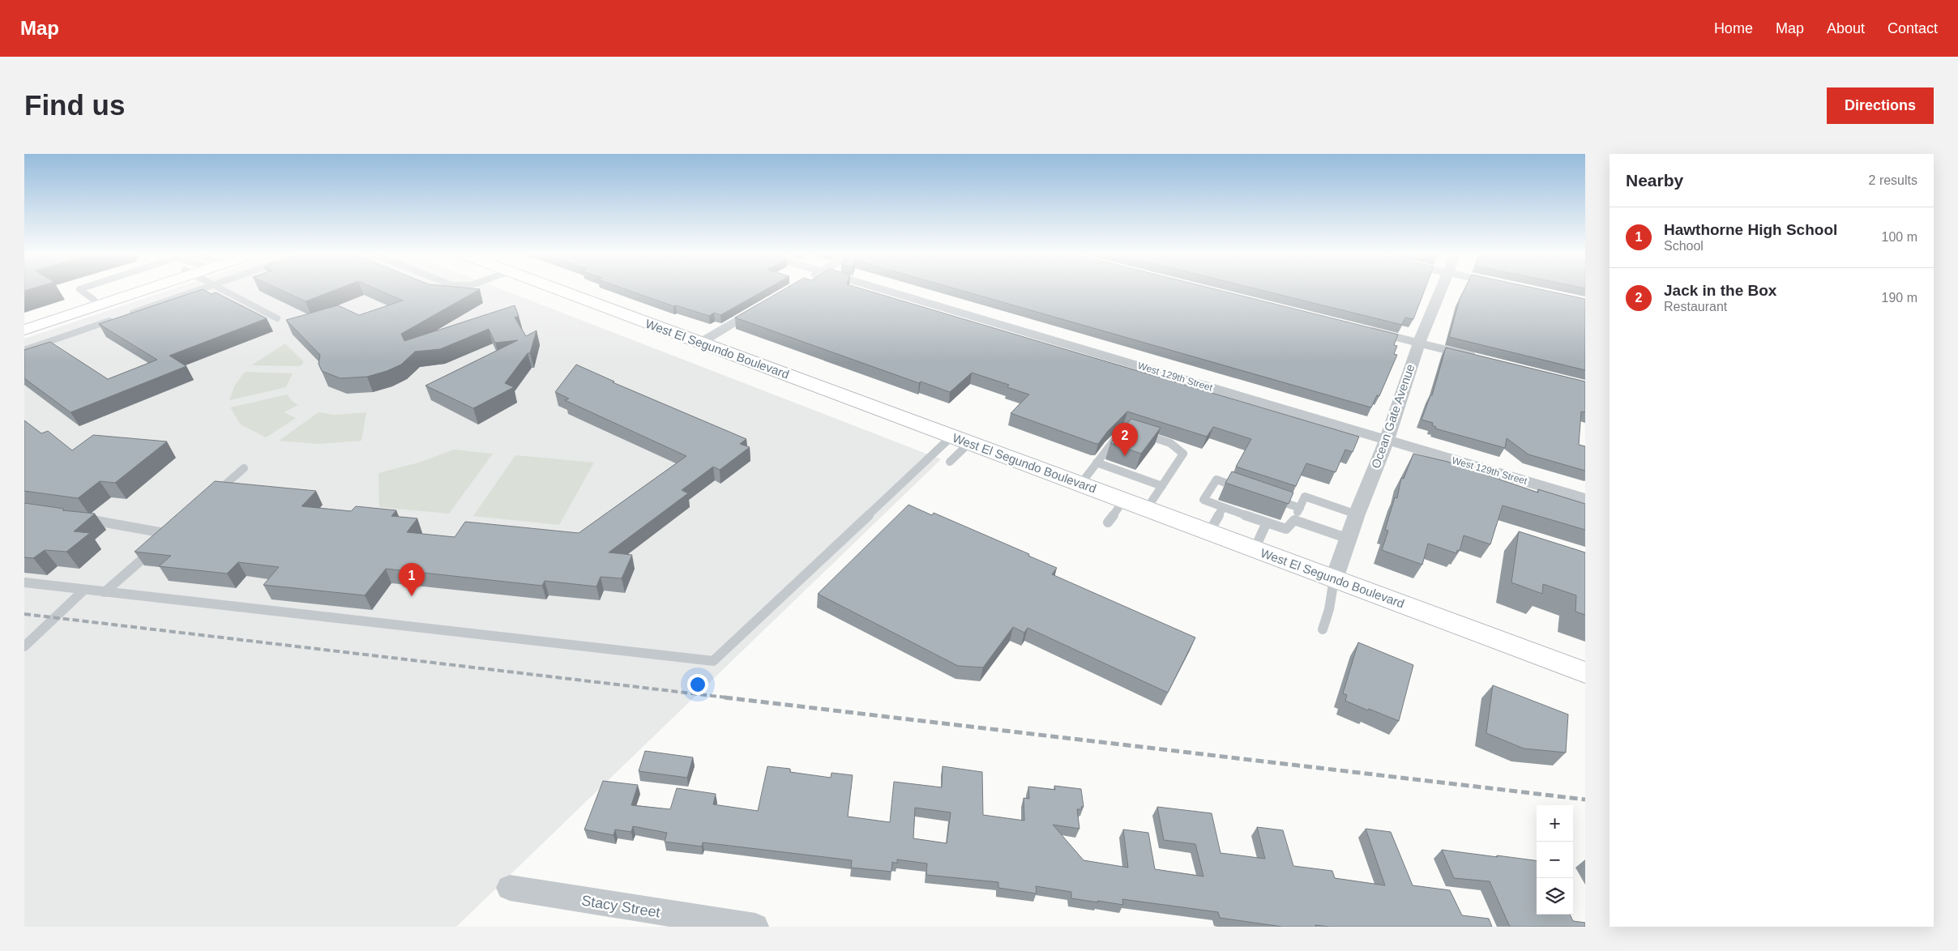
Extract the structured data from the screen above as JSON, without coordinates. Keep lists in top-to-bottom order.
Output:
{
  "streets": {
    "main road": ["West El Segundo Boulevard"],
    "street": ["West 129th Street", "Ocean Gate Avenue", "Stacy Street"]
  },
  "crossings": [
    ["West El Segundo Boulevard", "Ocean Gate Avenue"],
    ["West 129th Street", "Ocean Gate Avenue"]
  ],
  "page": {
    "header": "Map",
    "nav": [
      "Home",
      "Map",
      "About",
      "Contact"
    ],
    "buttons": "Directions",
    "title": "Find us",
    "heading": ["Nearby", "2 results"],
    "list": [
      {
        "mark": "1",
        "name": "Hawthorne High School",
        "note": "School",
        "value": "100 m"
      },
      {
        "mark": "2",
        "name": "Jack in the Box",
        "note": "Restaurant",
        "value": "190 m"
      }
    ],
    "pins": ["2", "1"],
    "map_buttons": ["+", "−"]
  }
}
